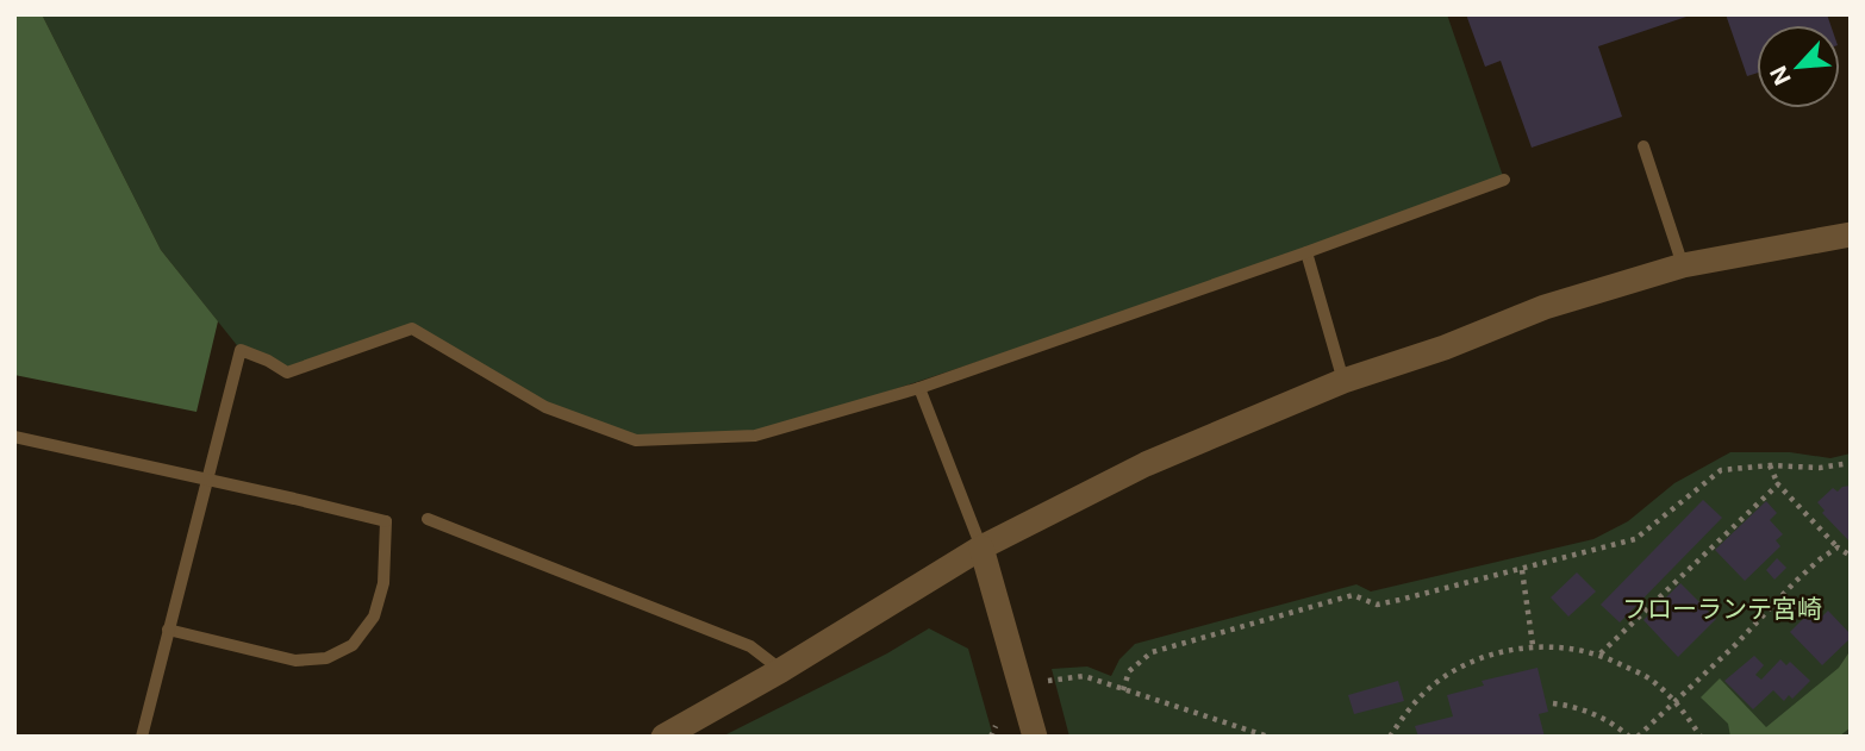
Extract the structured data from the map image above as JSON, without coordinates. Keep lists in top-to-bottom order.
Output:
{
  "parks": ["フローランテ宮崎"],
  "north": "bottom left"
}
